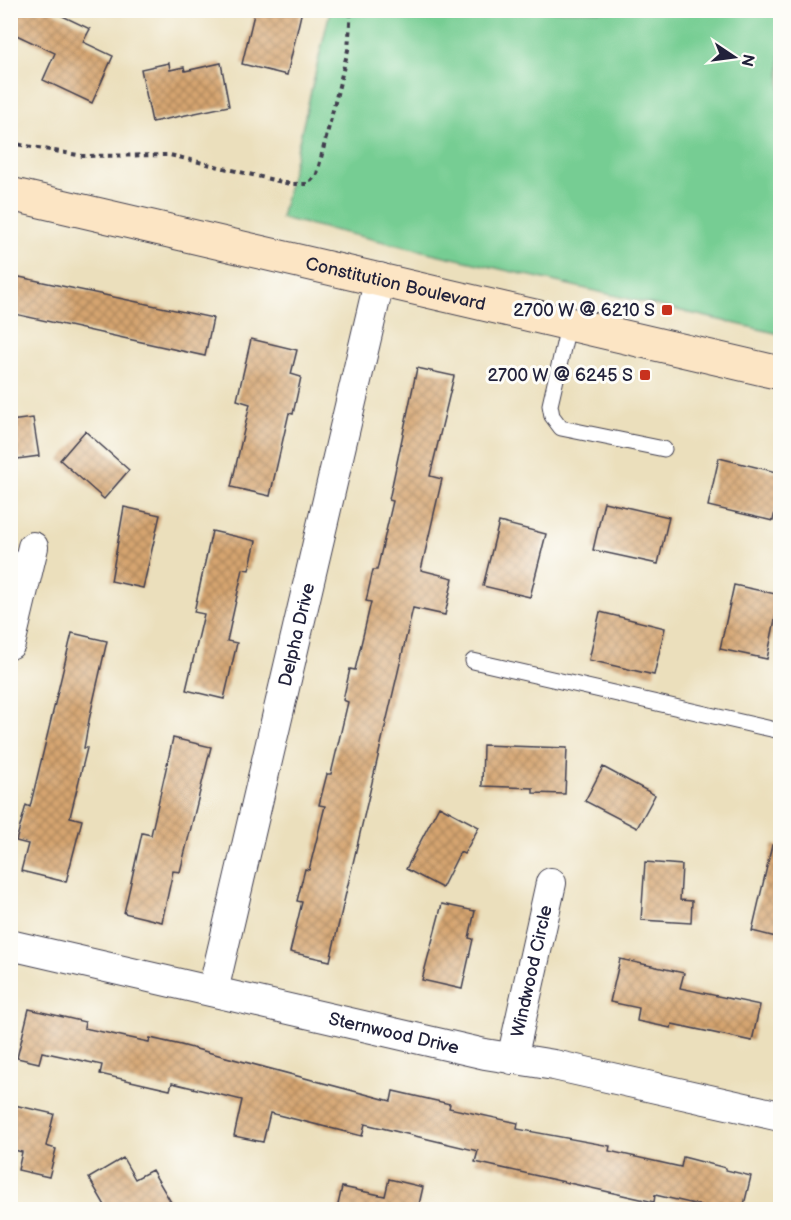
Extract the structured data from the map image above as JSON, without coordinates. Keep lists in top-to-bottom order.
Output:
{
  "streets": {
    "main road": ["Constitution Boulevard"],
    "street": ["Delpha Drive", "Windwood Circle", "Sternwood Drive"]
  },
  "crossings": [
    ["Constitution Boulevard", "Delpha Drive"],
    ["Delpha Drive", "Sternwood Drive"],
    ["Windwood Circle", "Sternwood Drive"]
  ],
  "places": {
    "transit": ["2700 W @ 6210 S", "2700 W @ 6245 S"]
  },
  "north": "right"
}
